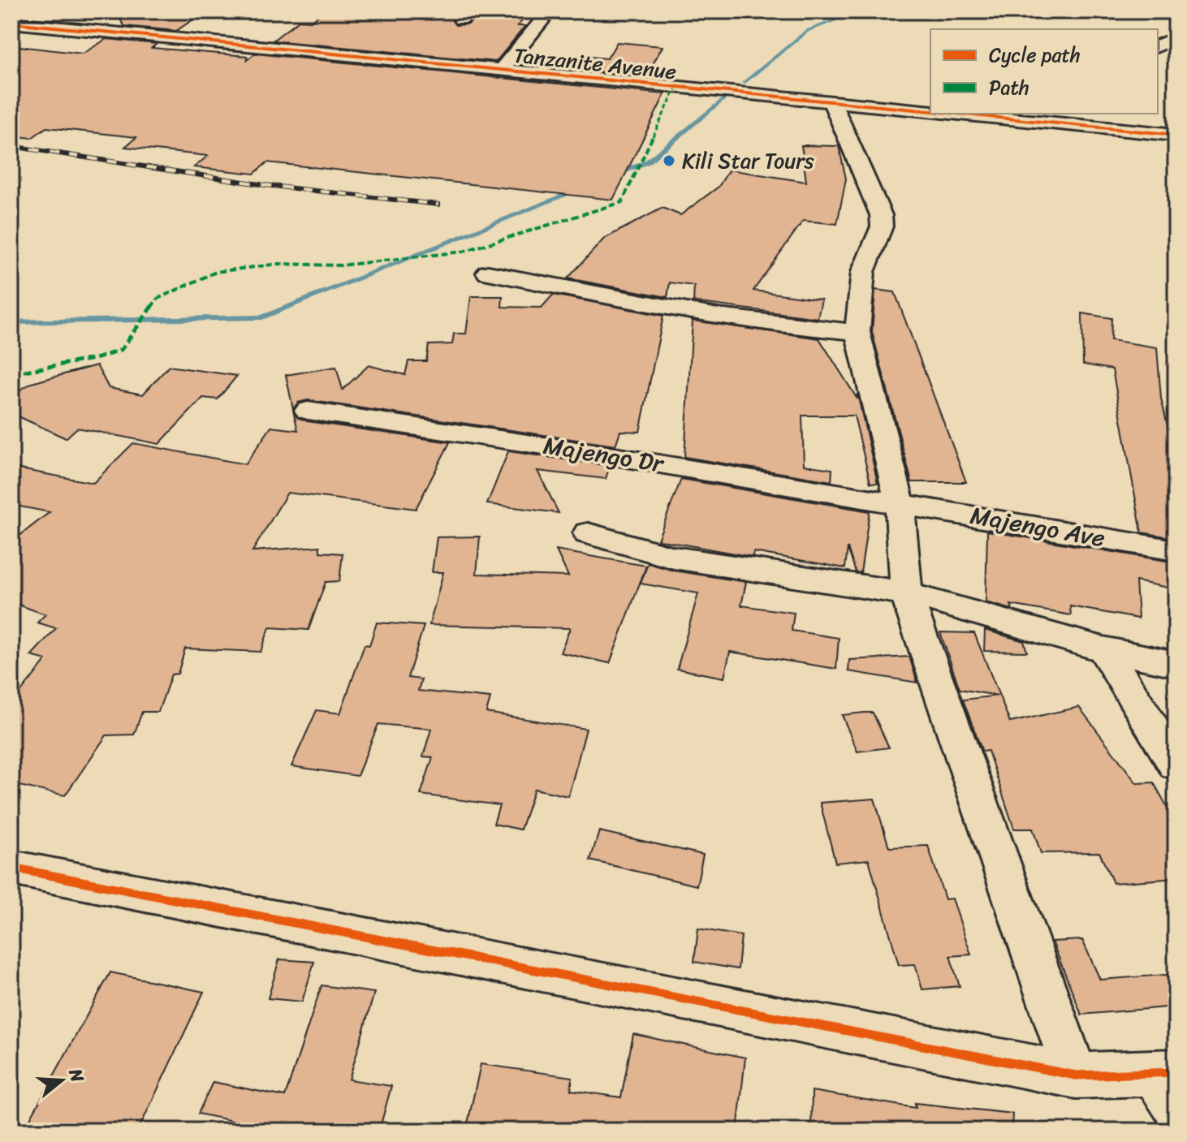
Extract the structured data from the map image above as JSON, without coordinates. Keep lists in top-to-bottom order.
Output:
{
  "streets": {
    "street": ["Tanzanite Avenue", "Majengo Dr", "Majengo Ave"]
  },
  "crossings": [
    ["Majengo Dr", "Majengo Ave"]
  ],
  "places": ["Kili Star Tours"],
  "legend": ["Cycle path", "Path"],
  "north": "right"
}
